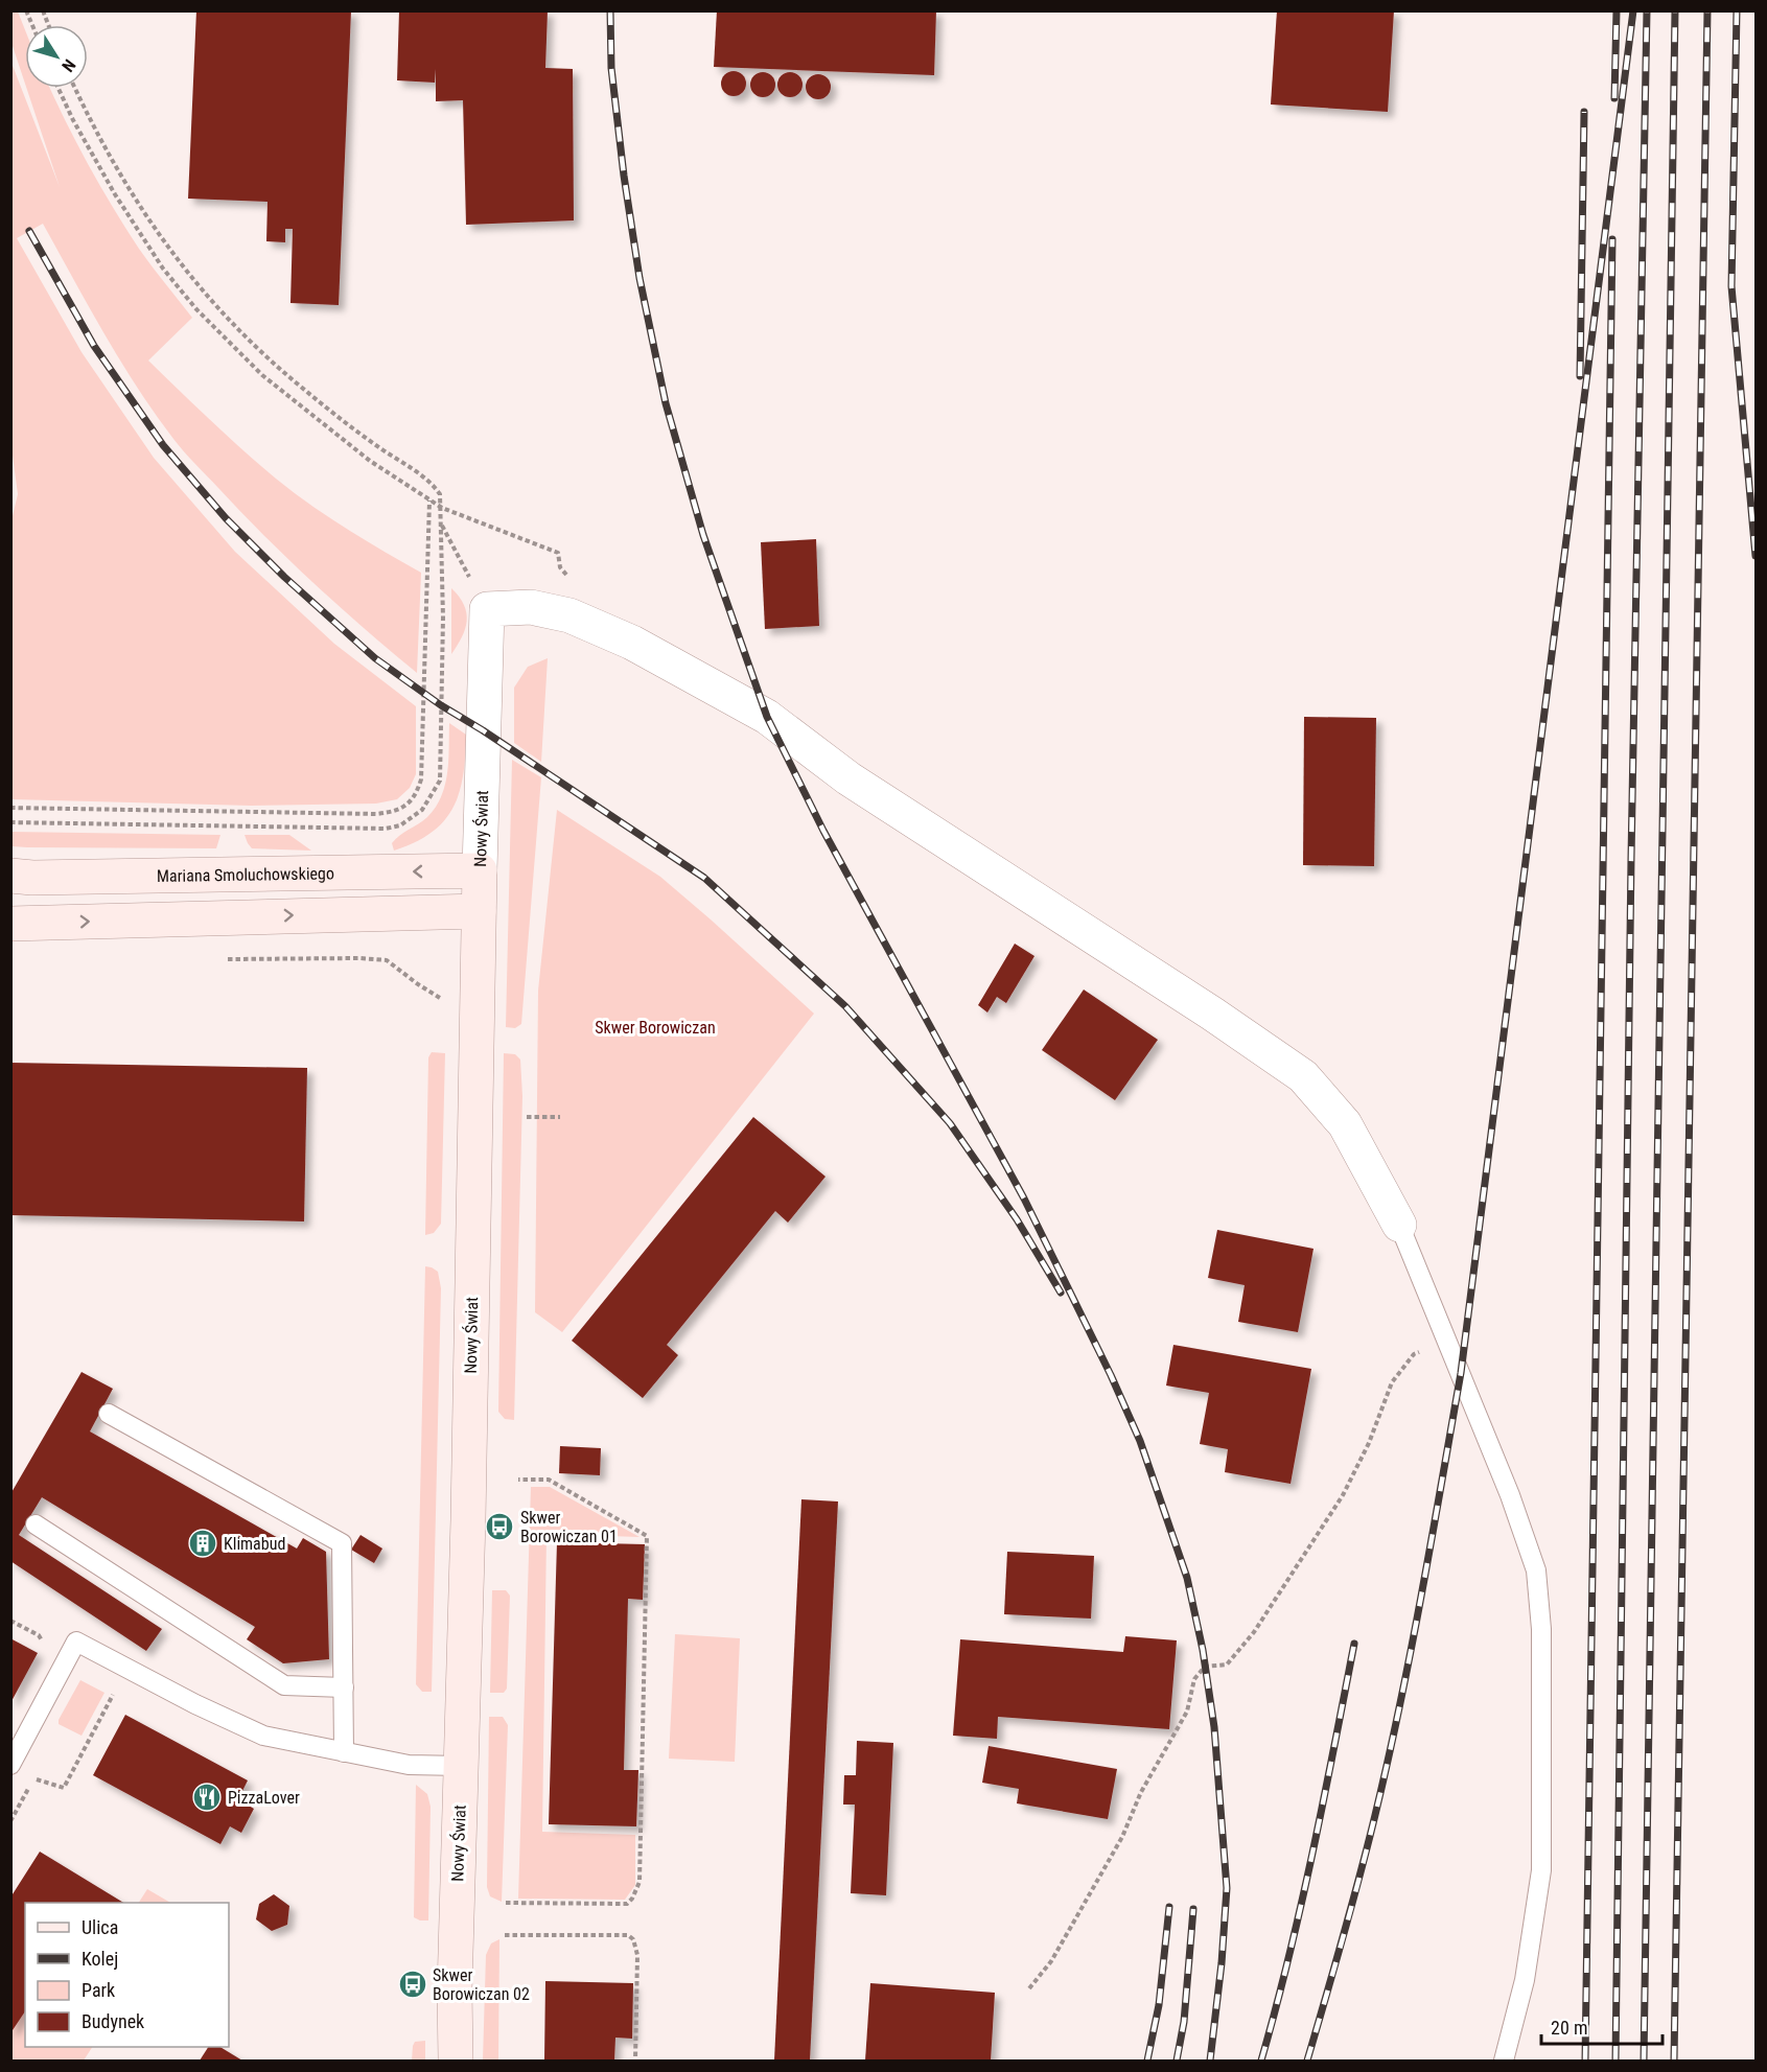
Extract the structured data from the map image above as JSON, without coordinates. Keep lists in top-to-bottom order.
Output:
{
  "streets": {
    "street": ["Nowy Świat", "Mariana Smoluchowskiego"]
  },
  "crossings": [
    ["Nowy Świat", "Mariana Smoluchowskiego"]
  ],
  "parks": ["Skwer Borowiczan"],
  "places": {
    "bus stop": ["Skwer Borowiczan 01", "Skwer Borowiczan 02"],
    "building": ["Klimabud"],
    "restaurant": ["PizzaLover"]
  },
  "legend": [
    "Ulica",
    "Kolej",
    "Park",
    "Budynek"
  ],
  "scale_bar": "20 m",
  "north": "bottom right"
}
